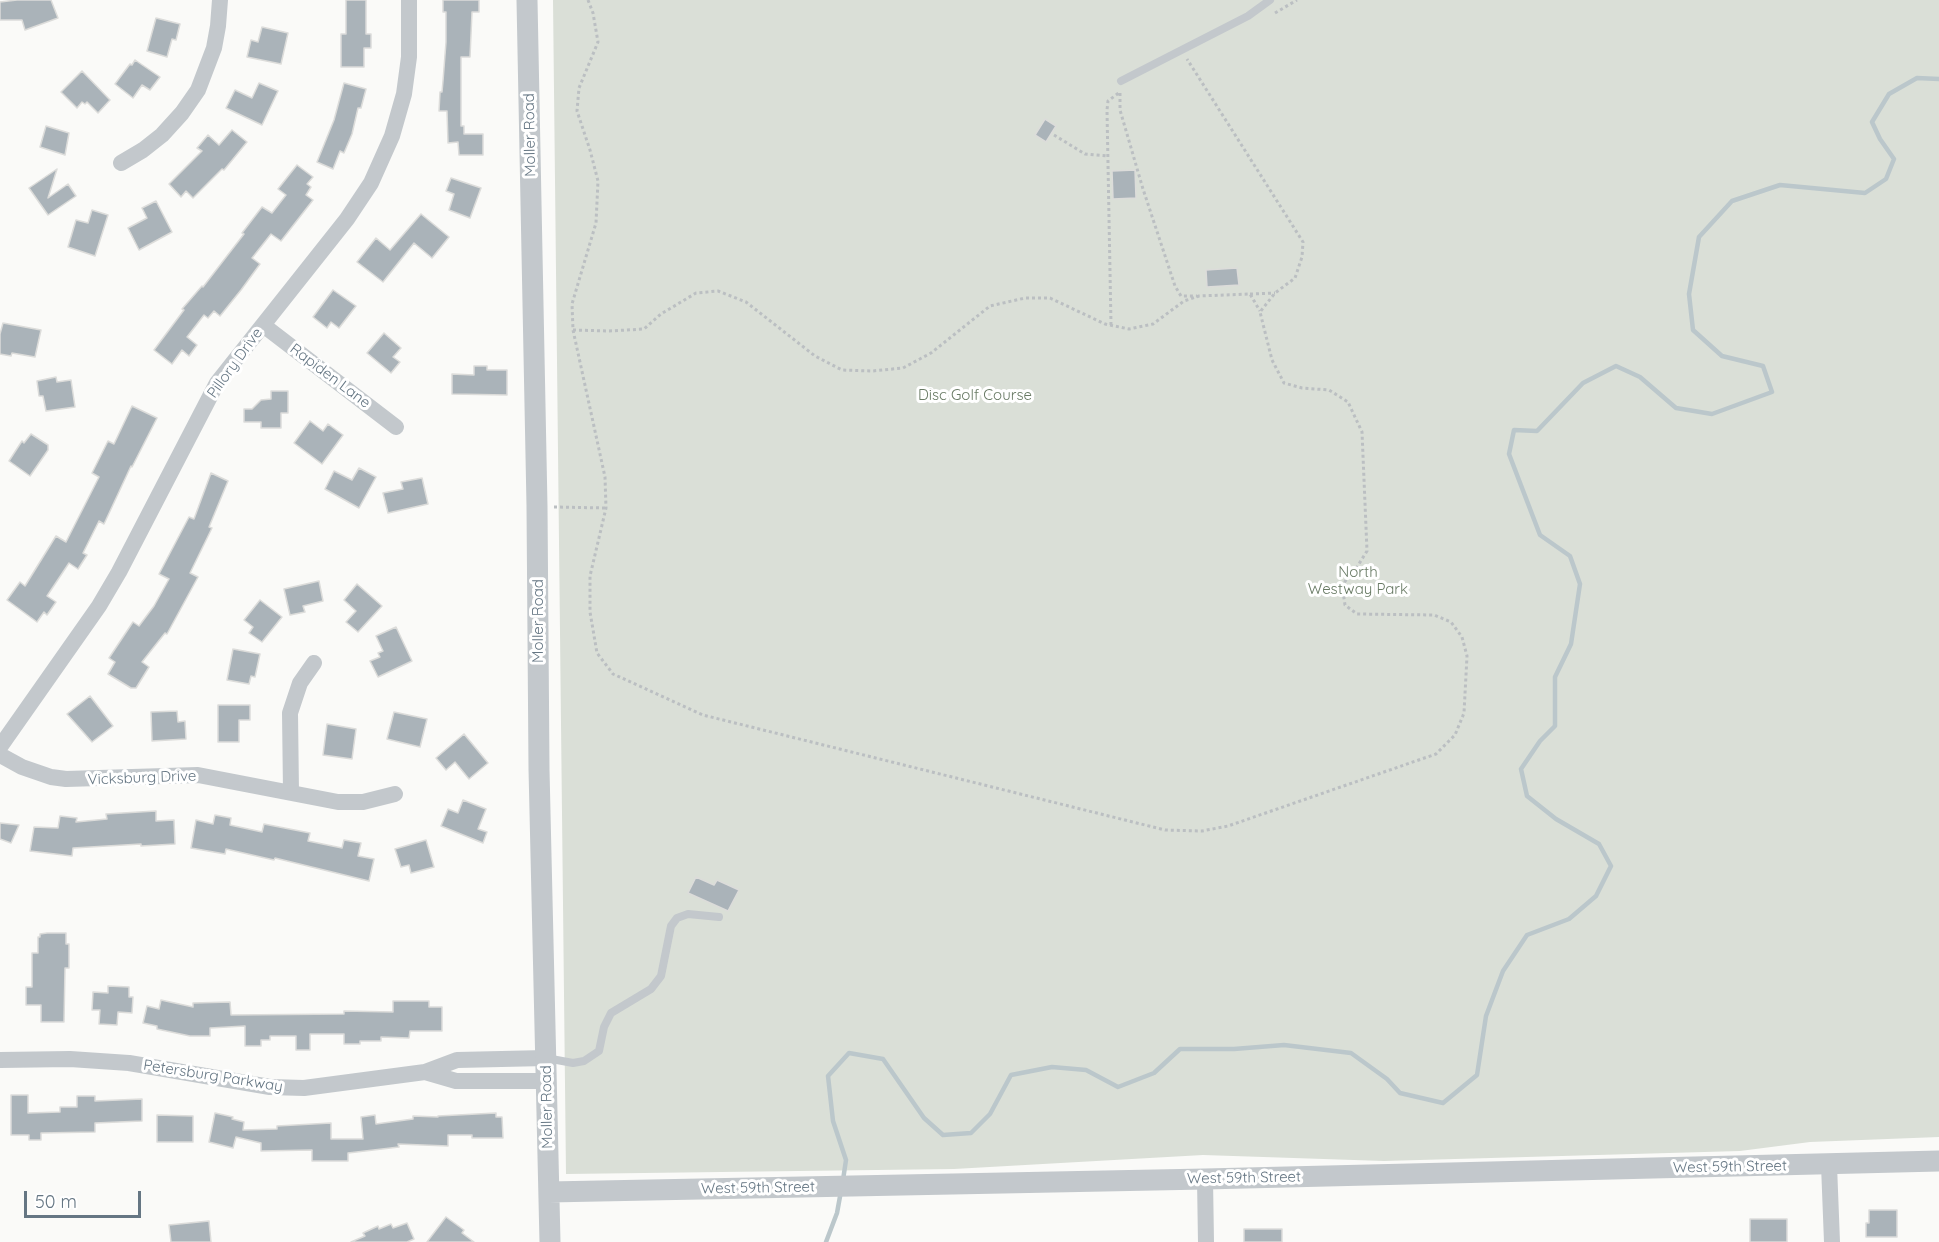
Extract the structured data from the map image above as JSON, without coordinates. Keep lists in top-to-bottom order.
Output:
{
  "streets": {
    "street": [
      "Moller Road",
      "Pillory Drive",
      "Rapiden Lane",
      "Vicksburg Drive",
      "Petersburg Parkway",
      "West 59th Street"
    ]
  },
  "crossings": [
    ["Moller Road", "Petersburg Parkway"],
    ["Moller Road", "West 59th Street"],
    ["Pillory Drive", "Rapiden Lane"]
  ],
  "parks": ["Disc Golf Course", "North Westway Park"],
  "scale_bar": "50 m"
}
